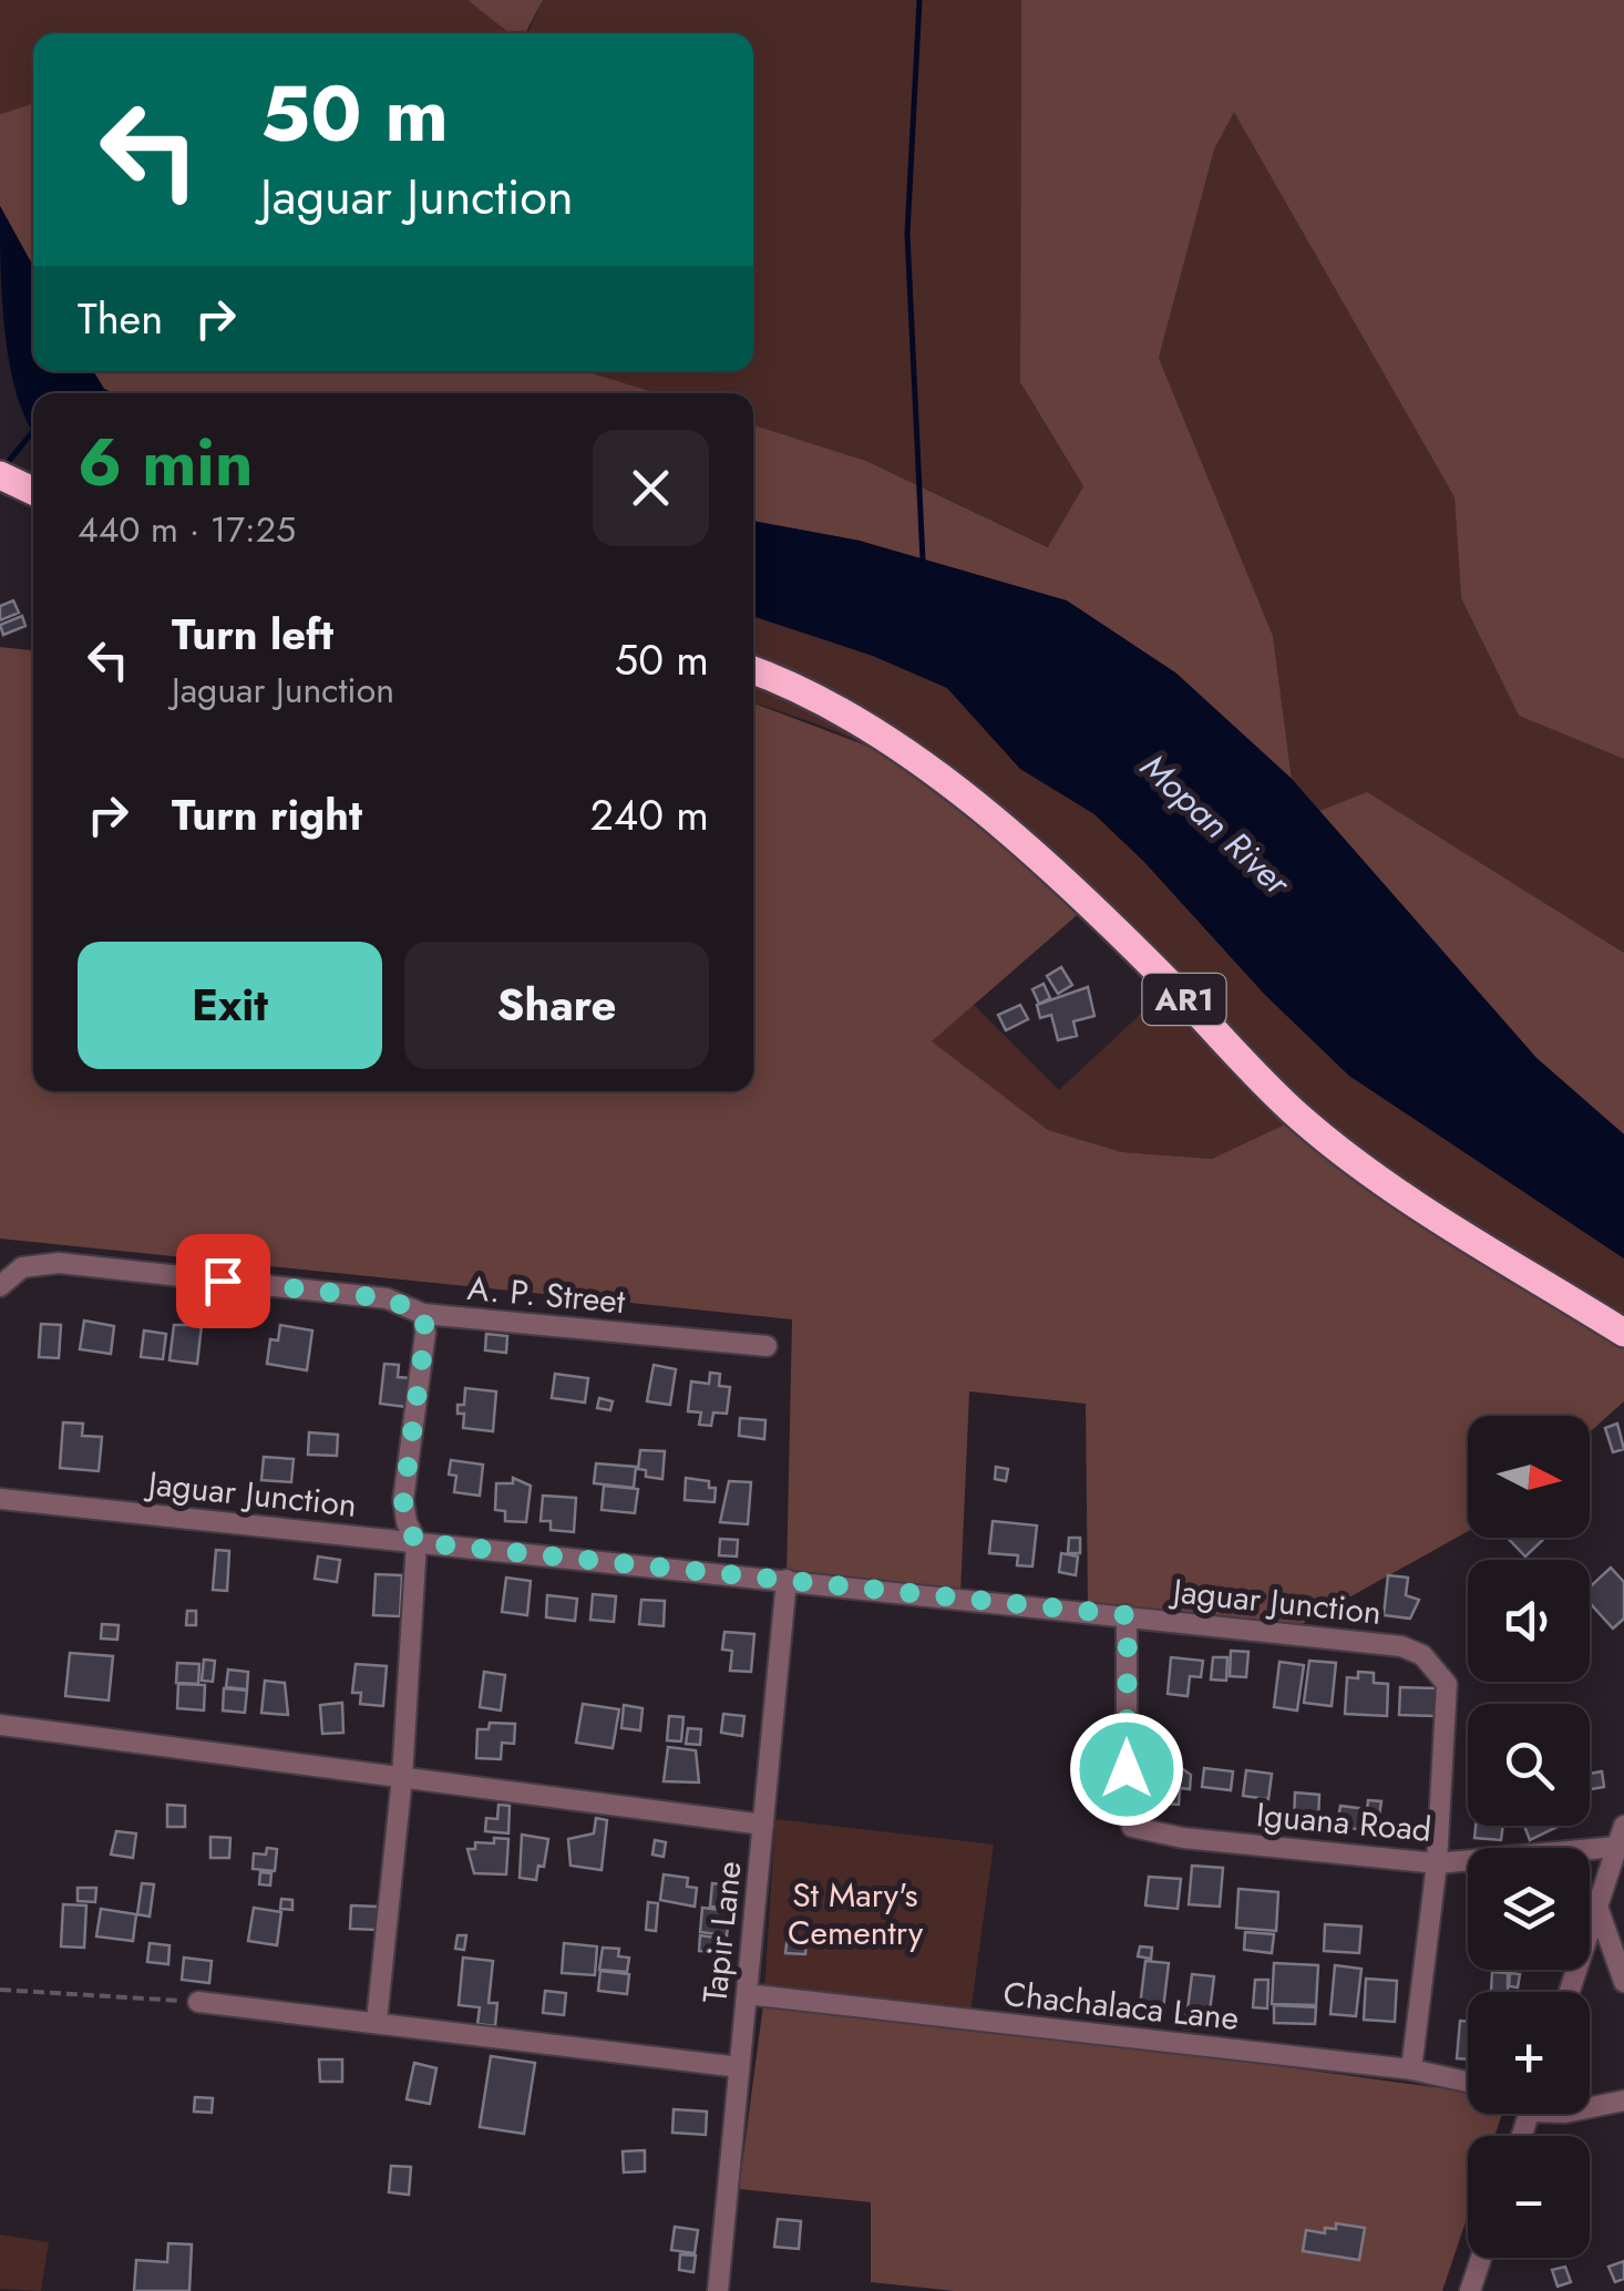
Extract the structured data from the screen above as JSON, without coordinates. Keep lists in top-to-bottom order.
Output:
{
  "streets": {
    "highway": ["AR1"],
    "street": [
      "A. P. Street",
      "Jaguar Junction",
      "Iguana Road",
      "Tapir Lane",
      "Chachalaca Lane"
    ]
  },
  "crossings": [
    ["Jaguar Junction", "Iguana Road"],
    ["Jaguar Junction", "Tapir Lane"],
    ["Tapir Lane", "Chachalaca Lane"]
  ],
  "water": ["Mopan River"],
  "parks": ["St Mary's Cementry"],
  "north": "right",
  "page": {
    "turn": ["50 m", "Jaguar Junction"],
    "then": "Then",
    "heading": ["6 min", "440 m · 17:25"],
    "list": [
      {
        "name": "Turn left",
        "note": "Jaguar Junction",
        "value": "50 m"
      },
      {
        "name": "Turn right",
        "value": "240 m"
      }
    ],
    "buttons": ["Exit", "Share"],
    "map_buttons": ["+", "−"]
  }
}
